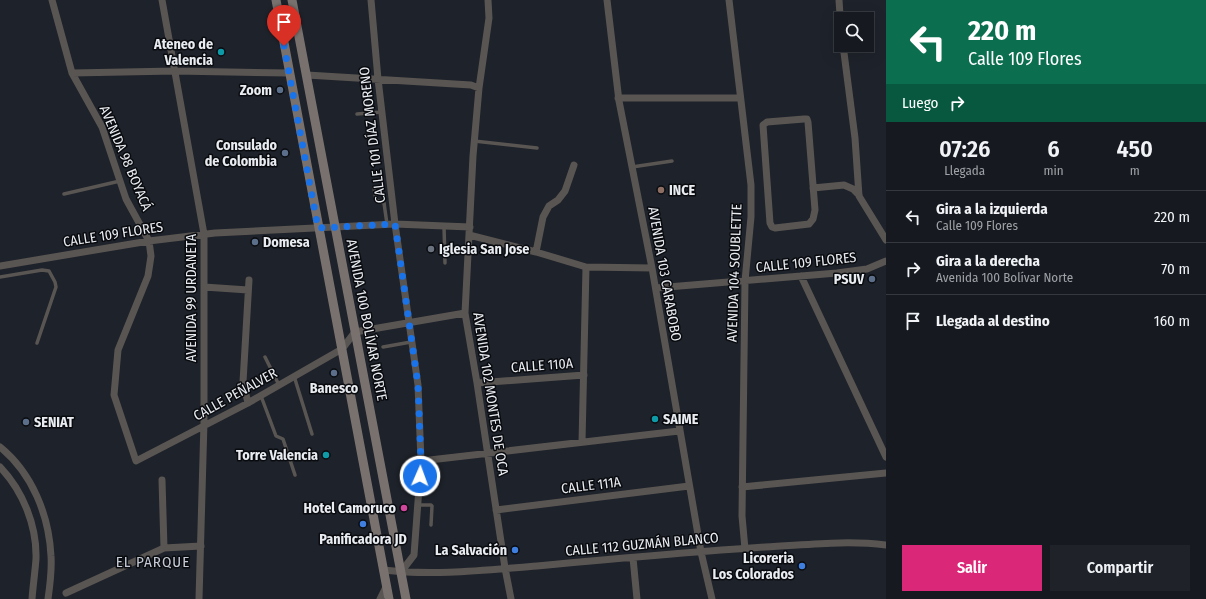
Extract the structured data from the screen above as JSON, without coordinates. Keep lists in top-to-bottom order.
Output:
{
  "streets": {
    "main road": ["AVENIDA 100 BOLÍVAR NORTE"],
    "street": [
      "CALLE 101 DÍAZ MORENO",
      "AVENIDA 98 BOYACÁ",
      "CALLE 109 FLORES",
      "AVENIDA 104 SOUBLETTE",
      "AVENIDA 103 CARABOBO",
      "AVENIDA 99 URDANETA",
      "CALLE 110A",
      "CALLE PEÑALVER",
      "AVENIDA 102 MONTES DE OCA",
      "CALLE 111A",
      "CALLE 112 GUZMÁN BLANCO"
    ]
  },
  "crossings": [
    ["CALLE 101 DÍAZ MORENO", "CALLE 109 FLORES"],
    ["CALLE 101 DÍAZ MORENO", "AVENIDA 100 BOLÍVAR NORTE"],
    ["CALLE 101 DÍAZ MORENO", "CALLE 112 GUZMÁN BLANCO"],
    ["AVENIDA 98 BOYACÁ", "CALLE 109 FLORES"],
    ["AVENIDA 98 BOYACÁ", "CALLE PEÑALVER"],
    ["CALLE 109 FLORES", "AVENIDA 104 SOUBLETTE"],
    ["CALLE 109 FLORES", "AVENIDA 103 CARABOBO"],
    ["CALLE 109 FLORES", "AVENIDA 99 URDANETA"],
    ["CALLE 109 FLORES", "AVENIDA 100 BOLÍVAR NORTE"],
    ["CALLE 109 FLORES", "AVENIDA 102 MONTES DE OCA"],
    ["AVENIDA 104 SOUBLETTE", "CALLE 112 GUZMÁN BLANCO"],
    ["AVENIDA 103 CARABOBO", "CALLE 111A"],
    ["AVENIDA 103 CARABOBO", "CALLE 112 GUZMÁN BLANCO"],
    ["AVENIDA 99 URDANETA", "CALLE PEÑALVER"],
    ["AVENIDA 100 BOLÍVAR NORTE", "CALLE 112 GUZMÁN BLANCO"],
    ["CALLE 110A", "AVENIDA 102 MONTES DE OCA"],
    ["AVENIDA 102 MONTES DE OCA", "CALLE 111A"],
    ["AVENIDA 102 MONTES DE OCA", "CALLE 112 GUZMÁN BLANCO"]
  ],
  "districts": ["EL PARQUE"],
  "places": [
    "Ateneo de Valencia",
    "Zoom",
    "Consulado de Colombia",
    "INCE",
    "Domesa",
    "Iglesia San Jose",
    "PSUV",
    "Banesco",
    "SAIME",
    "SENIAT",
    "Torre Valencia",
    "Hotel Camoruco",
    "Panificadora JD",
    "La Salvación",
    "Licoreria Los Colorados"
  ],
  "page": {
    "turn": ["220 m", "Calle 109 Flores"],
    "then": "Luego",
    "eta": [
      "07:26",
      "Llegada",
      "6",
      "min",
      "450",
      "m"
    ],
    "list": [
      {
        "name": "Gira a la izquierda",
        "note": "Calle 109 Flores",
        "value": "220 m"
      },
      {
        "name": "Gira a la derecha",
        "note": "Avenida 100 Bolívar Norte",
        "value": "70 m"
      },
      {
        "name": "Llegada al destino",
        "value": "160 m"
      }
    ],
    "buttons": ["Salir", "Compartir"]
  }
}
